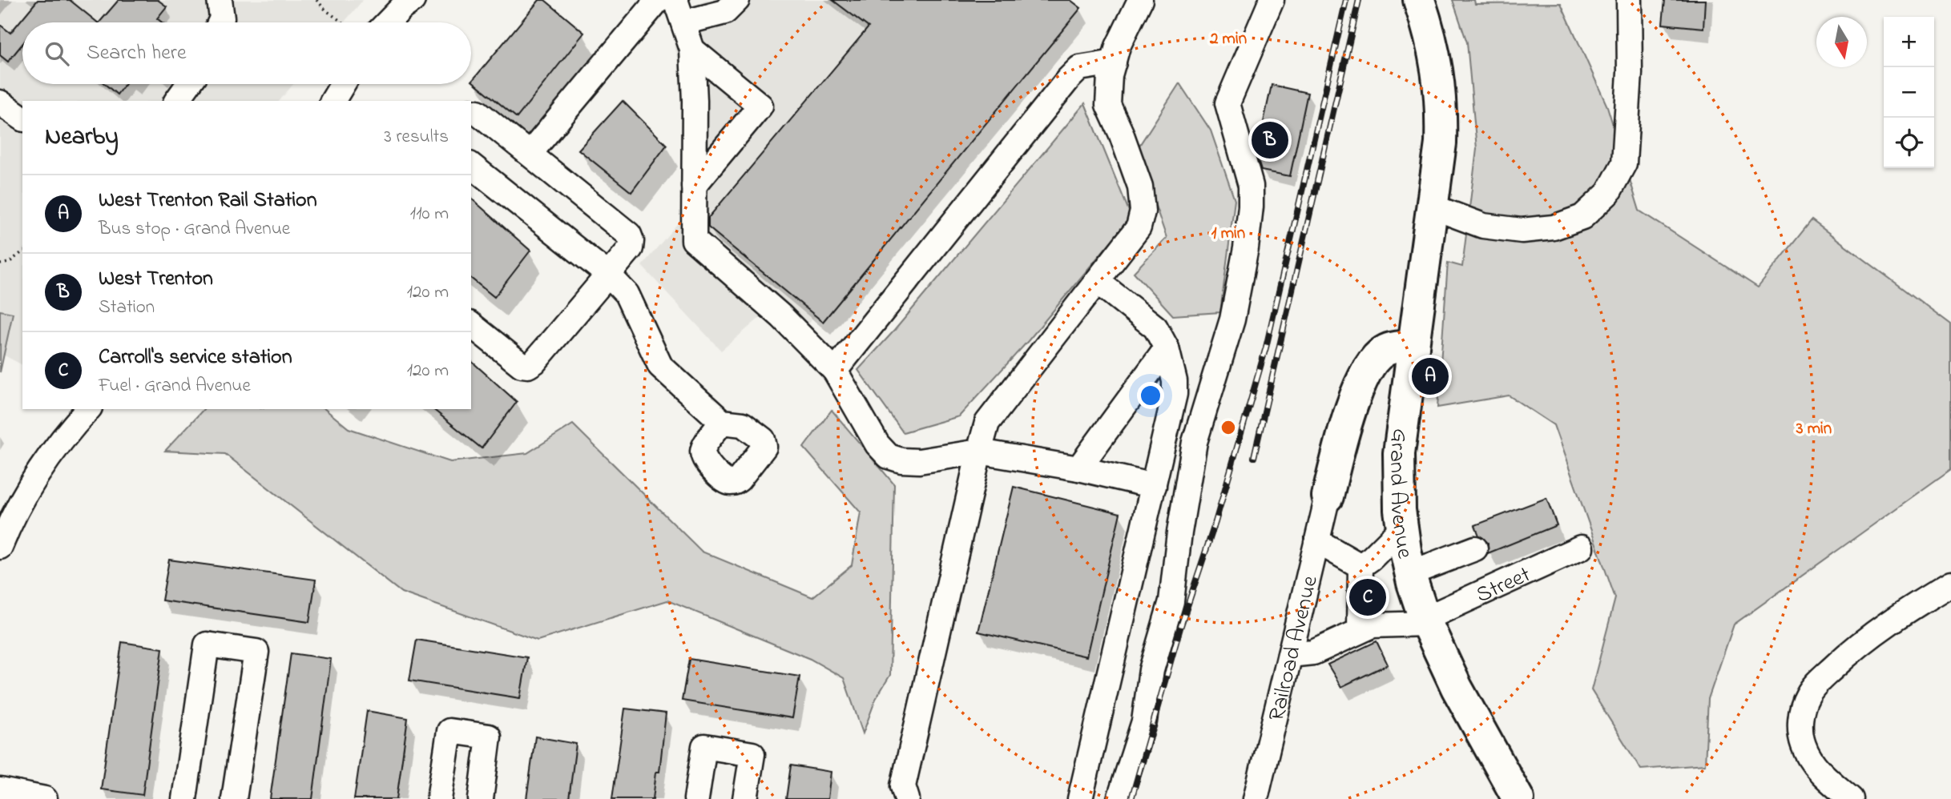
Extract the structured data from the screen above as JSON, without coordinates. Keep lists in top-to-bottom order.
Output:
{
  "streets": {
    "main road": ["Grand Avenue"],
    "street": ["Street", "Railroad Avenue"]
  },
  "crossings": [
    ["Grand Avenue", "Street"]
  ],
  "north": "bottom",
  "page": {
    "map_buttons": ["+", "−"],
    "search": "Search here",
    "heading": ["Nearby", "3 results"],
    "pins": ["B", "A", "C"],
    "list": [
      {
        "mark": "A",
        "name": "West Trenton Rail Station",
        "note": "Bus stop · Grand Avenue",
        "value": "110 m"
      },
      {
        "mark": "B",
        "name": "West Trenton",
        "note": "Station",
        "value": "120 m"
      },
      {
        "mark": "C",
        "name": "Carroll's service station",
        "note": "Fuel · Grand Avenue",
        "value": "120 m"
      }
    ]
  },
  "rings": ["2 min", "1 min", "3 min"]
}
